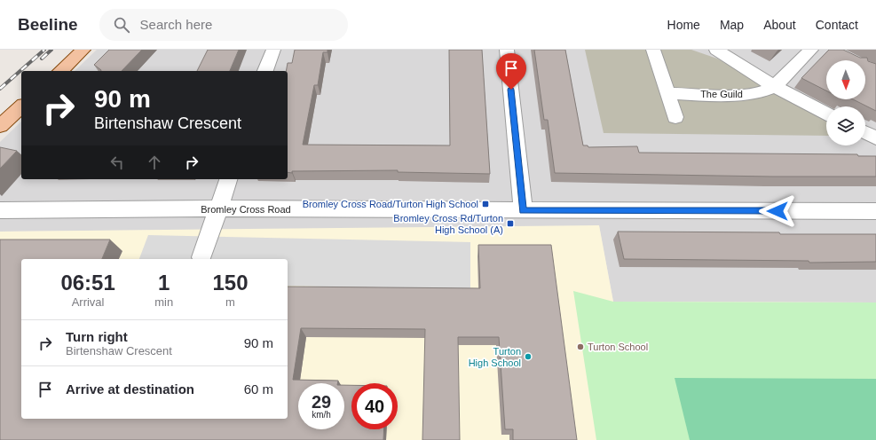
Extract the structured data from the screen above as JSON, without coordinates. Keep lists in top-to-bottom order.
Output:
{
  "streets": {
    "street": ["The Guild", "Bromley Cross Road"]
  },
  "places": {
    "transit": ["Bromley Cross Road/Turton High School", "Bromley Cross Rd/Turton High School (A)"],
    "other": ["Turton School", "Turton High School"]
  },
  "north": "bottom",
  "page": {
    "header": "Beeline",
    "search": "Search here",
    "nav": [
      "Home",
      "Map",
      "About",
      "Contact"
    ],
    "turn": ["90 m", "Birtenshaw Crescent"],
    "eta": [
      "06:51",
      "Arrival",
      "1",
      "min",
      "150",
      "m"
    ],
    "list": [
      {
        "name": "Turn right",
        "note": "Birtenshaw Crescent",
        "value": "90 m"
      },
      {
        "name": "Arrive at destination",
        "value": "60 m"
      }
    ],
    "speed": "29 km/h",
    "limit": "40"
  }
}
